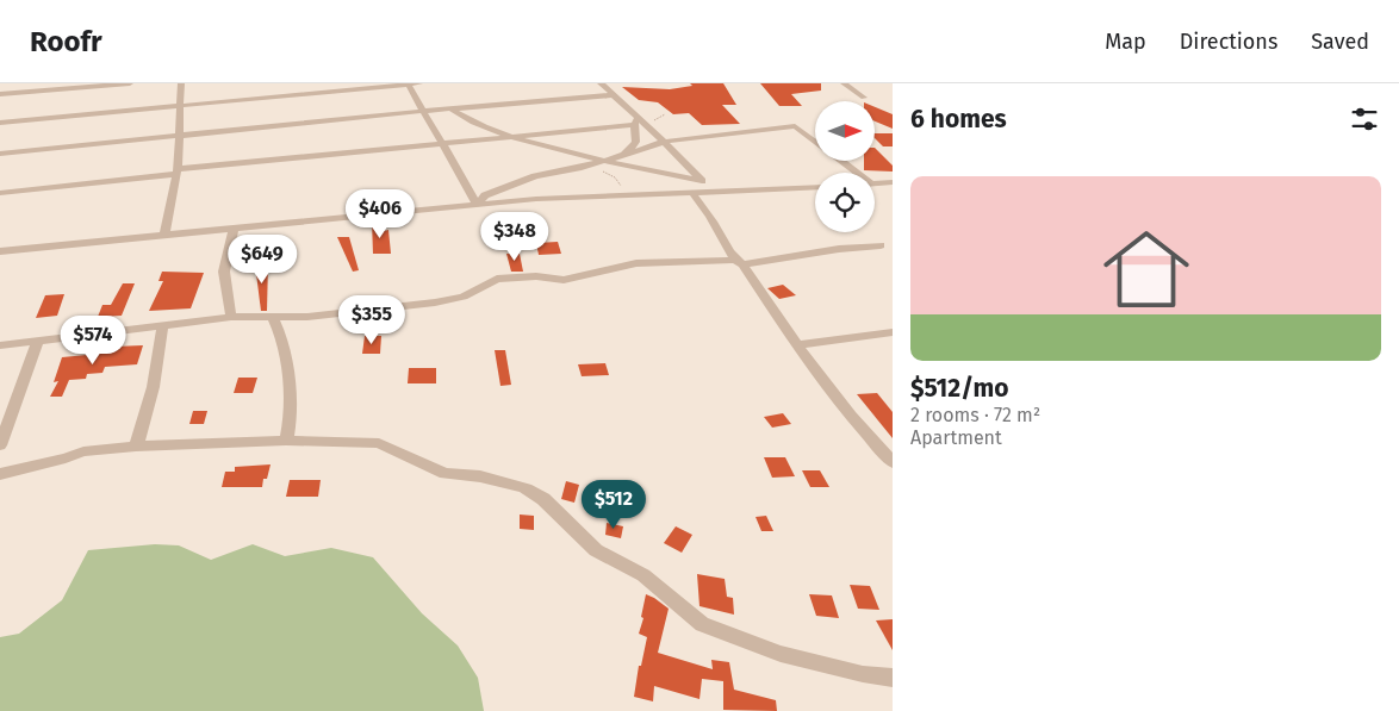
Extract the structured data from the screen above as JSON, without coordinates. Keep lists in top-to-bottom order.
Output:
{
  "north": "right",
  "page": {
    "header": "Roofr",
    "nav": ["Map", "Directions", "Saved"],
    "heading": "6 homes",
    "list": [
      {
        "name": "$512/mo",
        "note": "2 rooms · 72 m² · Apartment"
      }
    ],
    "price": [
      "$406",
      "$348",
      "$649",
      "$355",
      "$574",
      "$512"
    ]
  }
}
